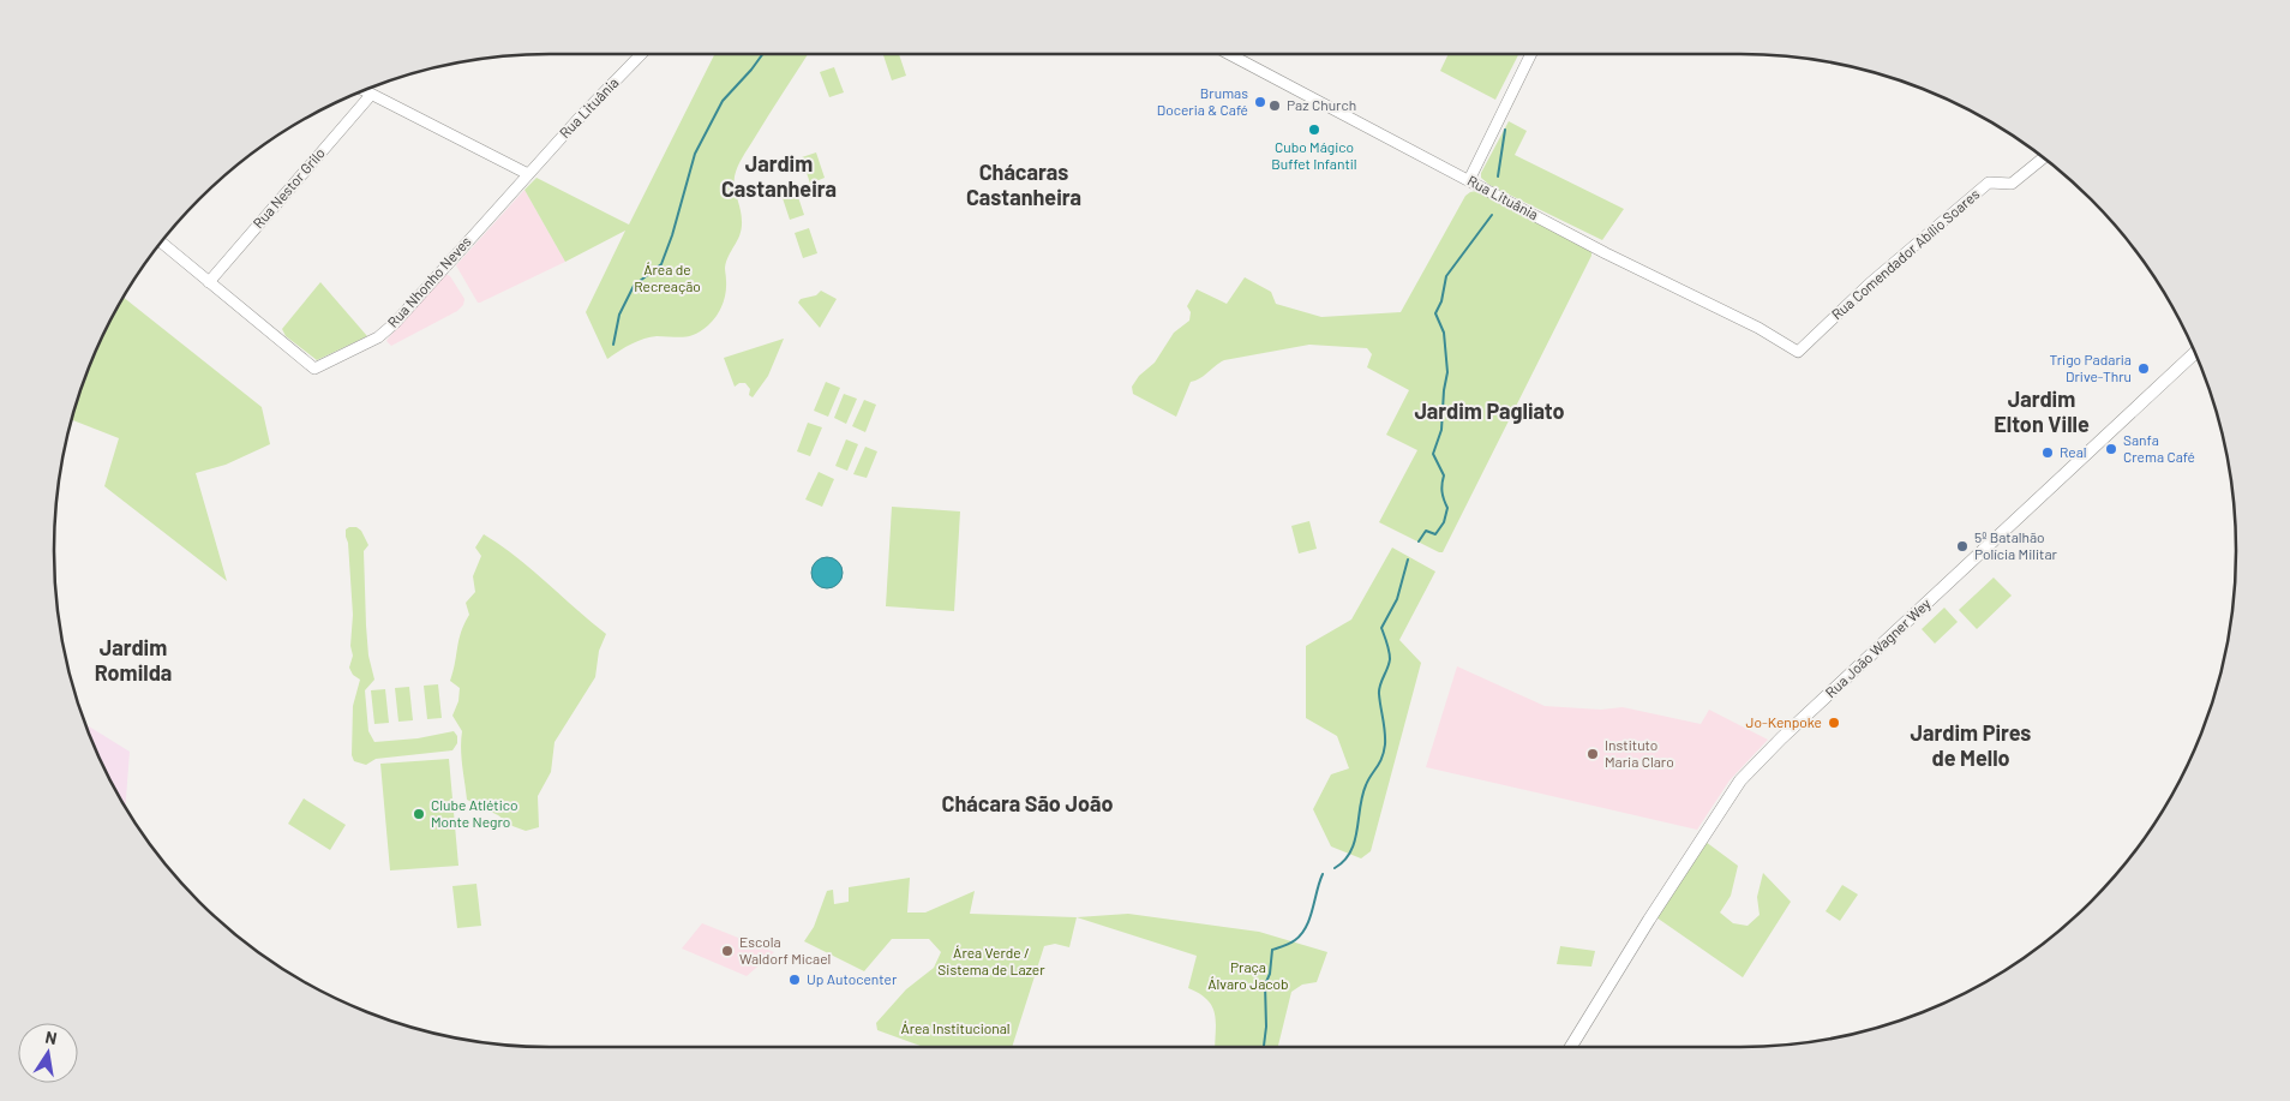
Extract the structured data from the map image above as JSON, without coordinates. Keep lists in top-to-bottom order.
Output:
{
  "streets": {
    "main road": ["Rua João Wagner Wey"],
    "street": [
      "Rua Lituânia",
      "Rua Nestor Grilo",
      "Rua Comendador Abílio Soares",
      "Rua Nhonho Neves"
    ]
  },
  "crossings": [
    ["Rua Lituânia", "Rua Comendador Abílio Soares"],
    ["Rua Lituânia", "Rua Nhonho Neves"],
    ["Rua Nestor Grilo", "Rua Nhonho Neves"]
  ],
  "districts": [
    "Jardim Castanheira",
    "Chácaras Castanheira",
    "Jardim Elton Ville",
    "Jardim Pagliato",
    "Jardim Romilda",
    "Jardim Pires de Mello",
    "Chácara São João"
  ],
  "parks": [
    "Área de Recreação",
    "Área Verde / Sistema de Lazer",
    "Praça Álvaro Jacob",
    "Área Institucional"
  ],
  "places": [
    "Brumas Doceria & Café",
    "Paz Church",
    "Cubo Mágico Buffet Infantil",
    "Trigo Padaria Drive-Thru",
    "Sanfa Crema Café",
    "Real",
    "5º Batalhão Polícia Militar",
    "Jo-Kenpoke",
    "Instituto Maria Claro",
    "Clube Atlético Monte Negro",
    "Escola Waldorf Micael",
    "Up Autocenter"
  ],
  "north": "top"
}
